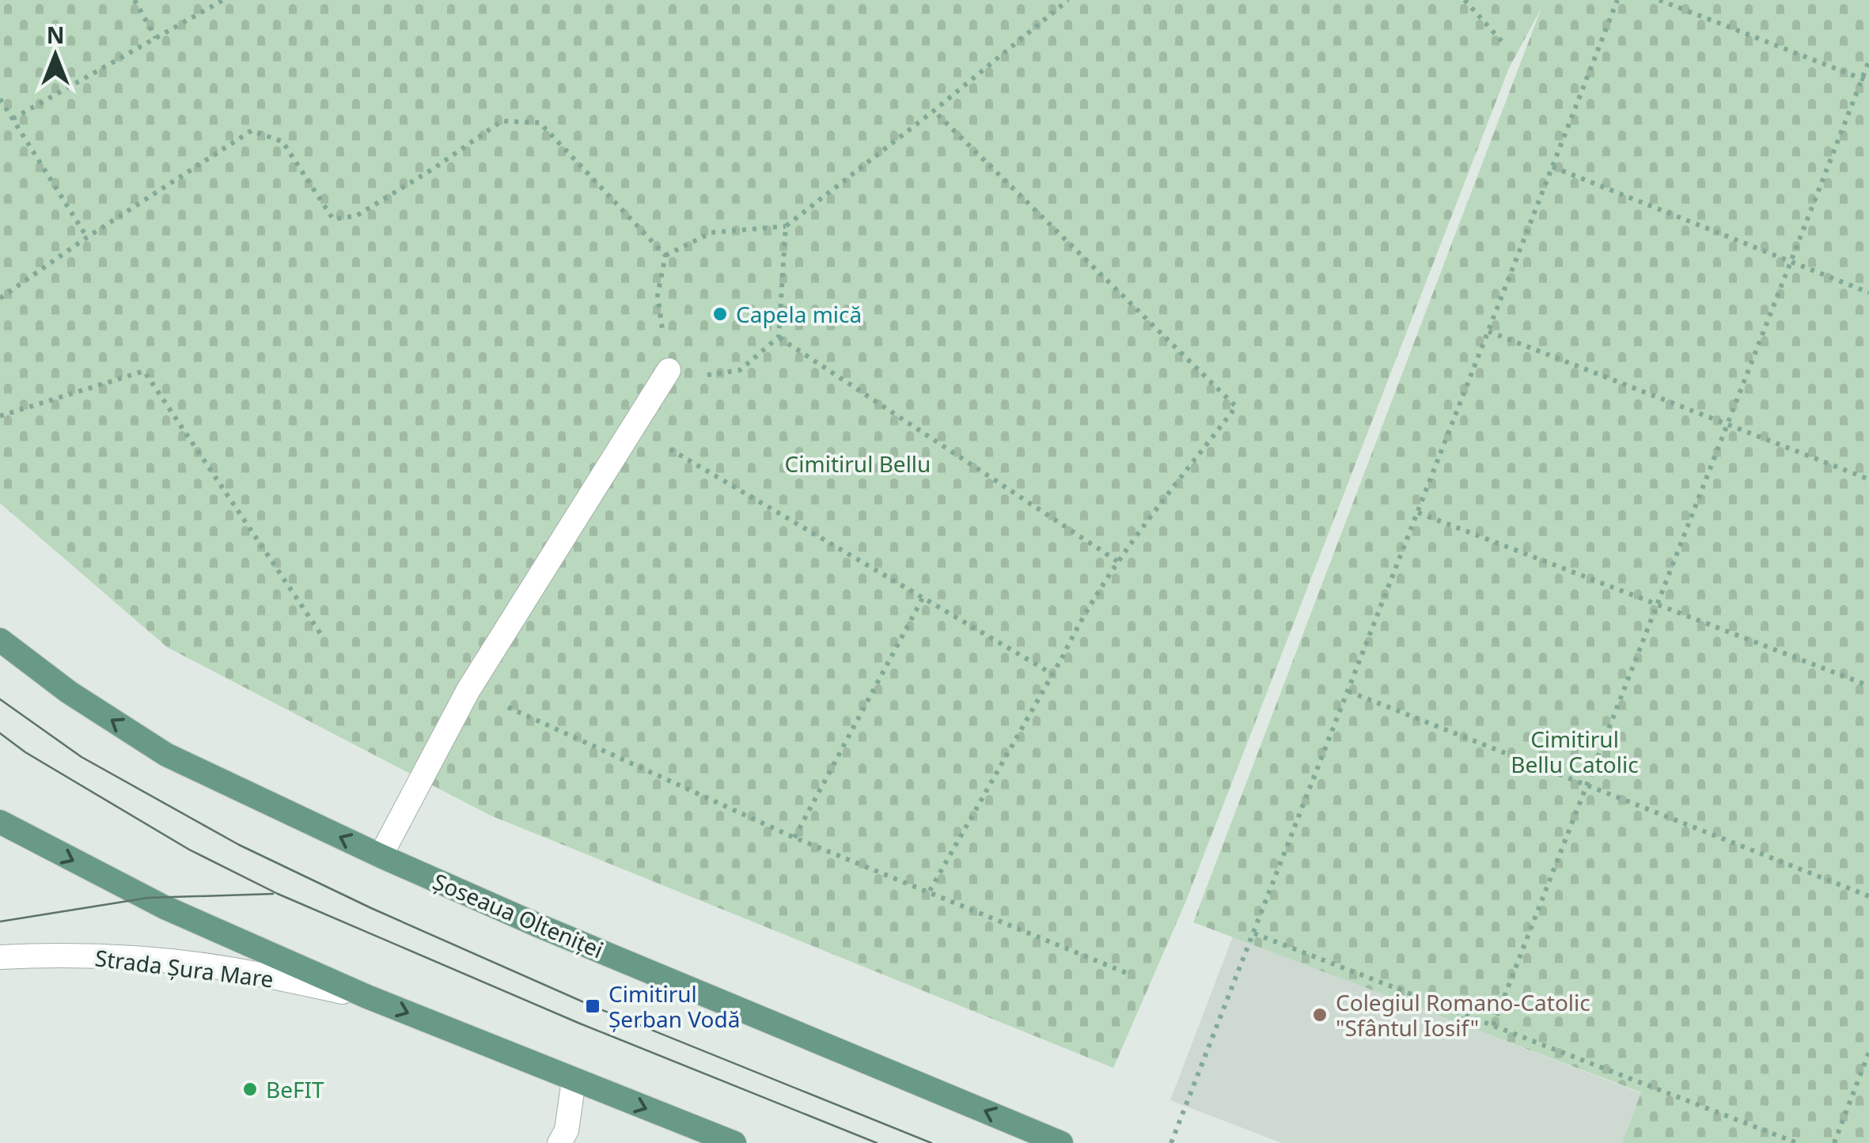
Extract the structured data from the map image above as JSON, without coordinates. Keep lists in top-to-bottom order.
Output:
{
  "streets": {
    "main road": ["Șoseaua Olteniței"],
    "street": ["Strada Șura Mare"]
  },
  "parks": ["Cimitirul Bellu", "Cimitirul Bellu Catolic"],
  "places": {
    "other": ["Capela mică", "Colegiul Romano-Catolic \"Sfântul Iosif\"", "BeFIT"],
    "transit": ["Cimitirul Șerban Vodă"]
  },
  "north": "top"
}
